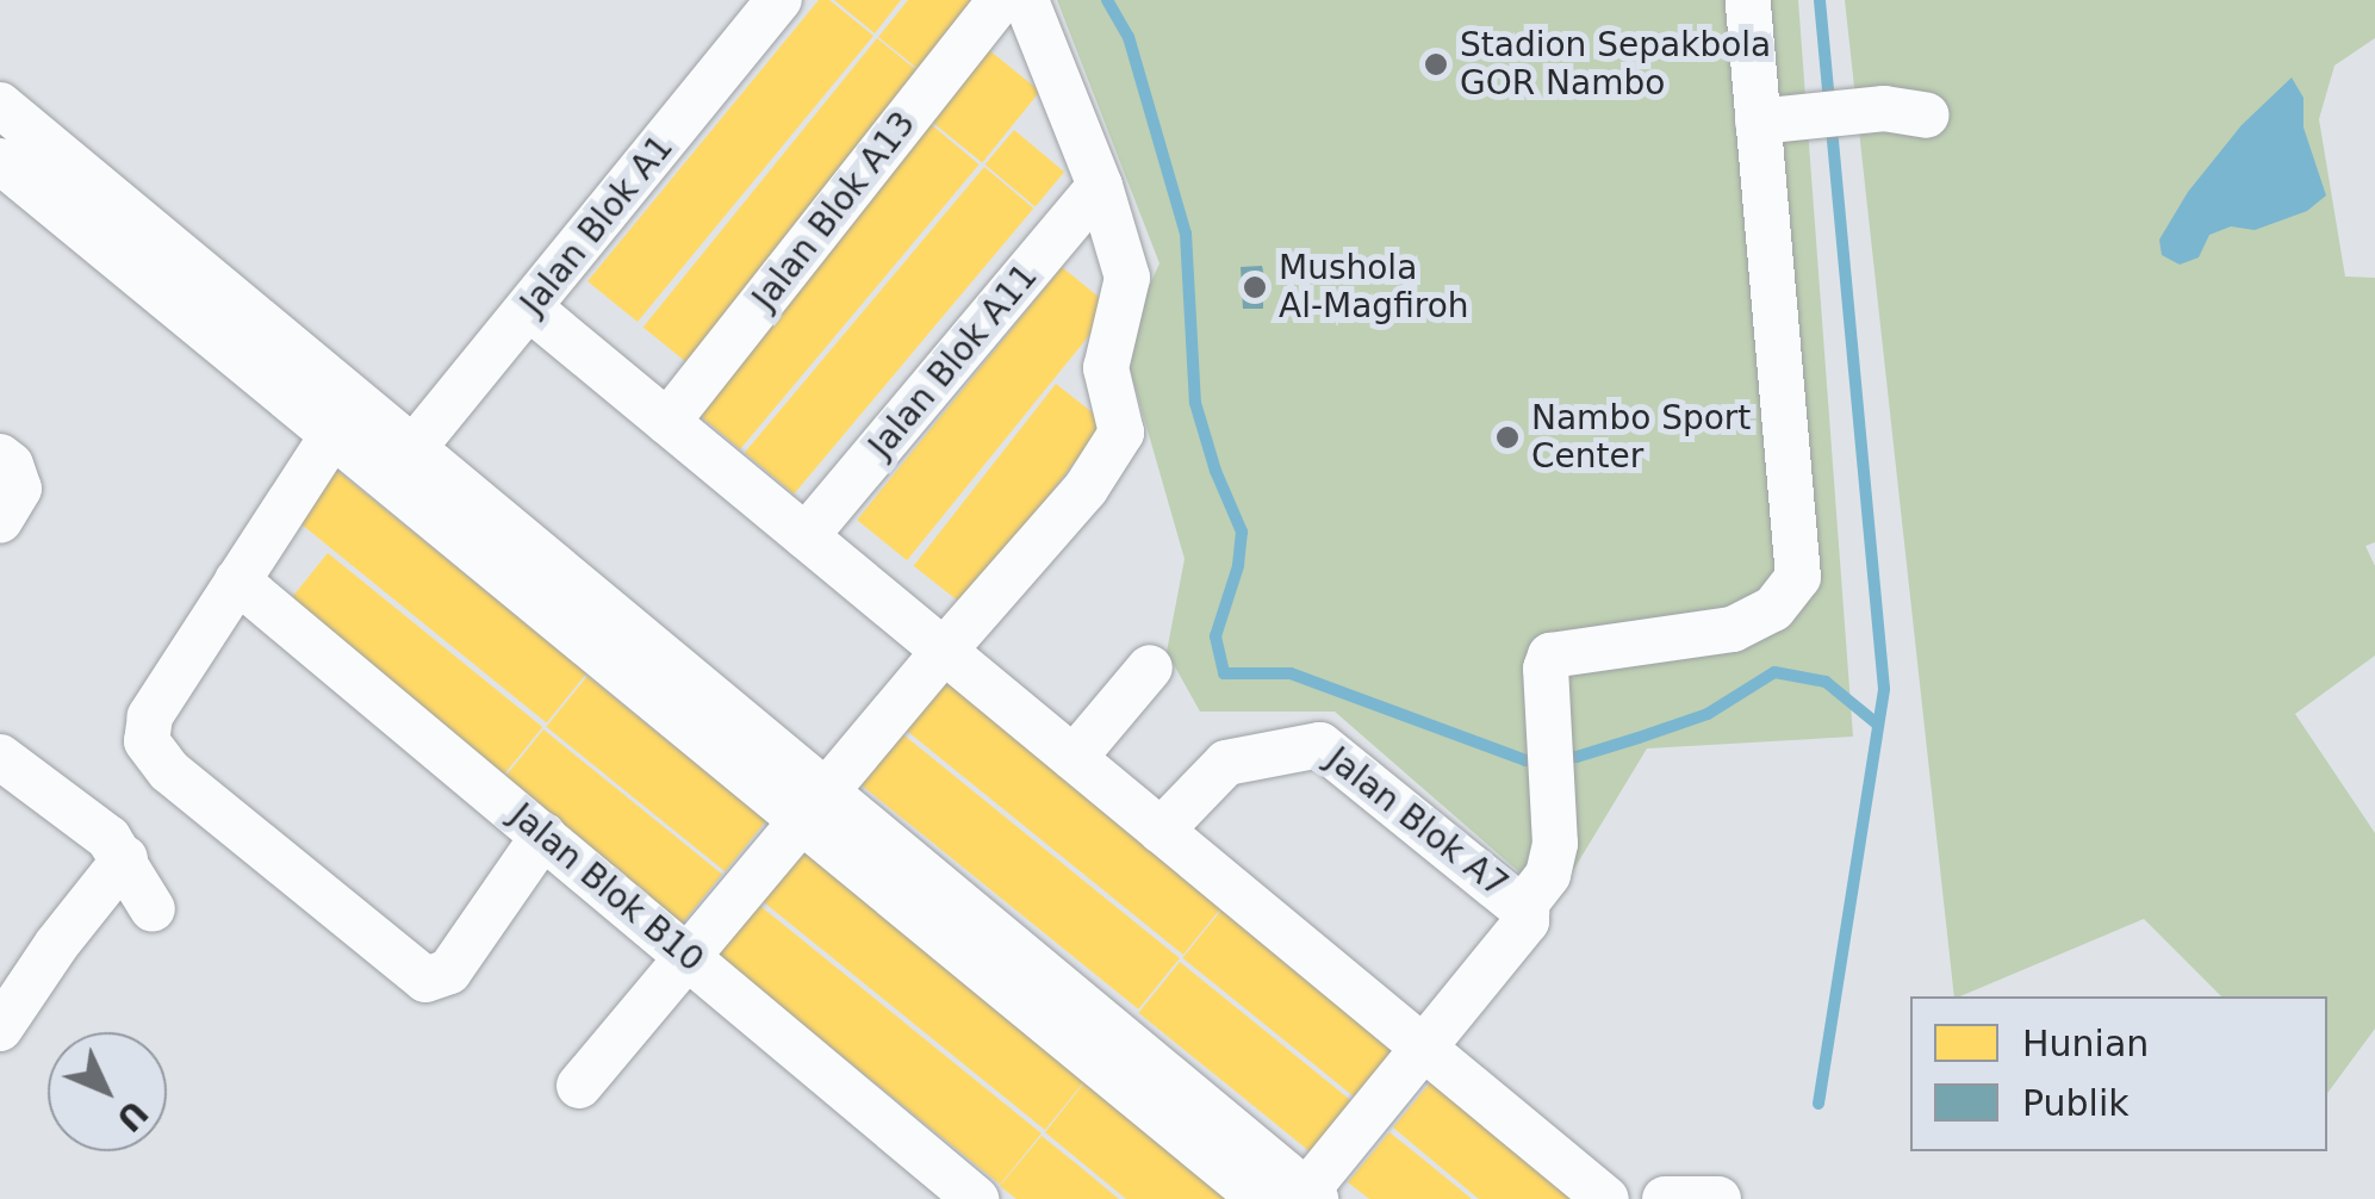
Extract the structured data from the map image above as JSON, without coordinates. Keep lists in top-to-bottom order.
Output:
{
  "streets": {
    "street": [
      "Jalan Blok A13",
      "Jalan Blok A1",
      "Jalan Blok A11",
      "Jalan Blok A7",
      "Jalan Blok B10"
    ]
  },
  "places": ["Stadion Sepakbola GOR Nambo", "Mushola Al-Magfiroh", "Nambo Sport Center"],
  "legend": ["Hunian", "Publik"],
  "north": "bottom right"
}
